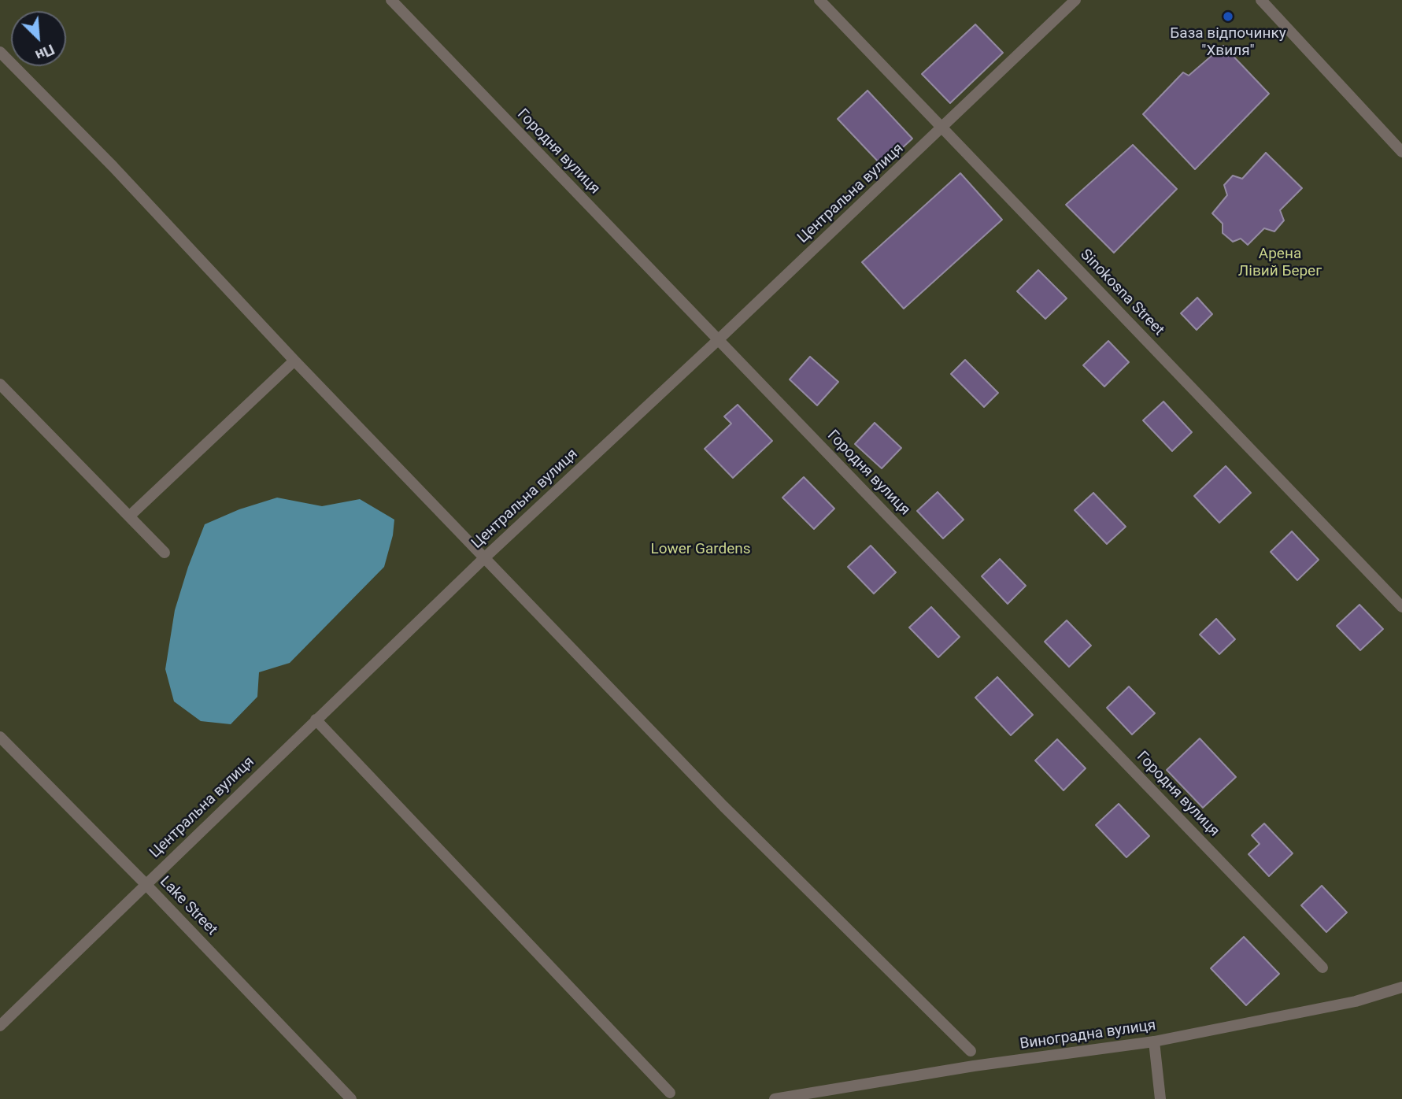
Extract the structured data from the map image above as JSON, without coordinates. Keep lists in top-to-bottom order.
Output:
{
  "streets": {
    "street": [
      "Городня вулиця",
      "Центральна вулиця",
      "Sinokosna Street",
      "Lake Street",
      "Виноградна вулиця"
    ]
  },
  "crossings": [
    ["Городня вулиця", "Центральна вулиця"],
    ["Центральна вулиця", "Sinokosna Street"],
    ["Центральна вулиця", "Lake Street"]
  ],
  "parks": ["Арена Лівий Берег", "Lower Gardens"],
  "places": ["База відпочинку \"Хвиля\""],
  "north": "bottom right"
}
